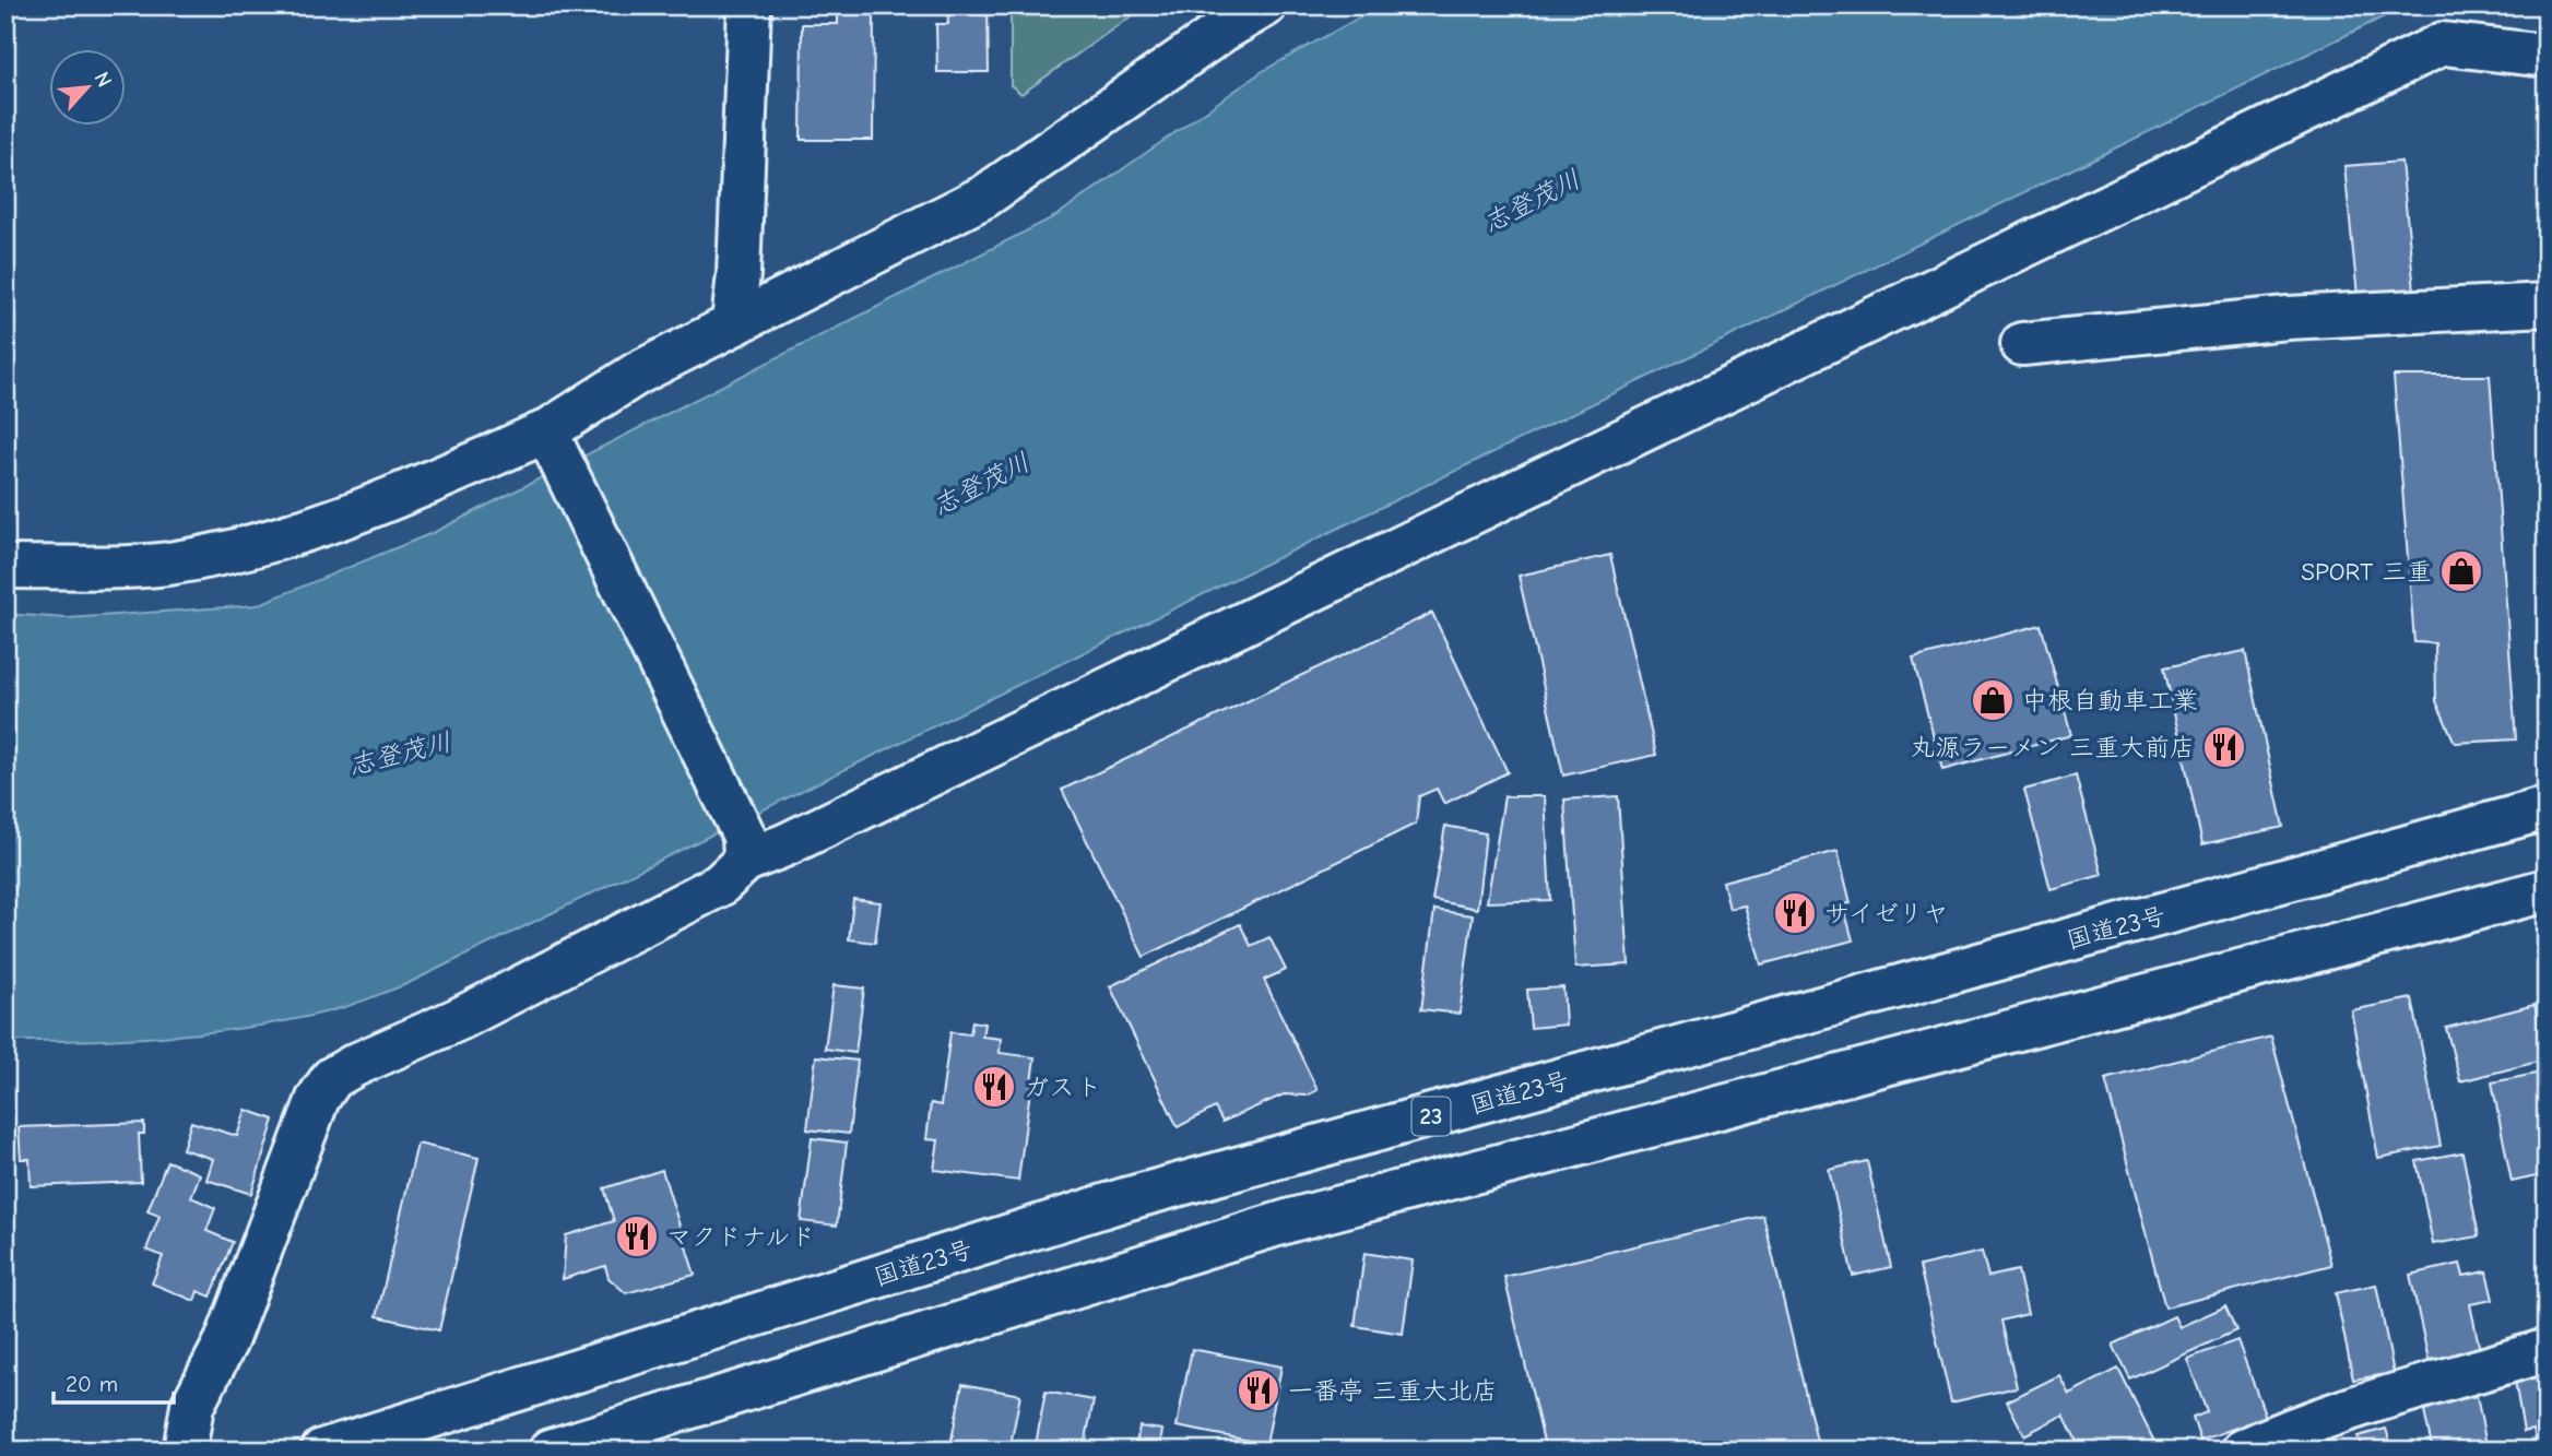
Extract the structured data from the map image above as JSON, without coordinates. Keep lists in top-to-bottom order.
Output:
{
  "streets": {
    "main road": ["国道23号", "23"]
  },
  "water": ["志登茂川"],
  "places": {
    "shop": ["SPORT 三重", "中根自動車工業"],
    "restaurant": [
      "丸源ラーメン 三重大前店",
      "サイゼリヤ",
      "ガスト",
      "マクドナルド",
      "一番亭 三重大北店"
    ]
  },
  "scale_bar": "20 m",
  "north": "top right"
}
